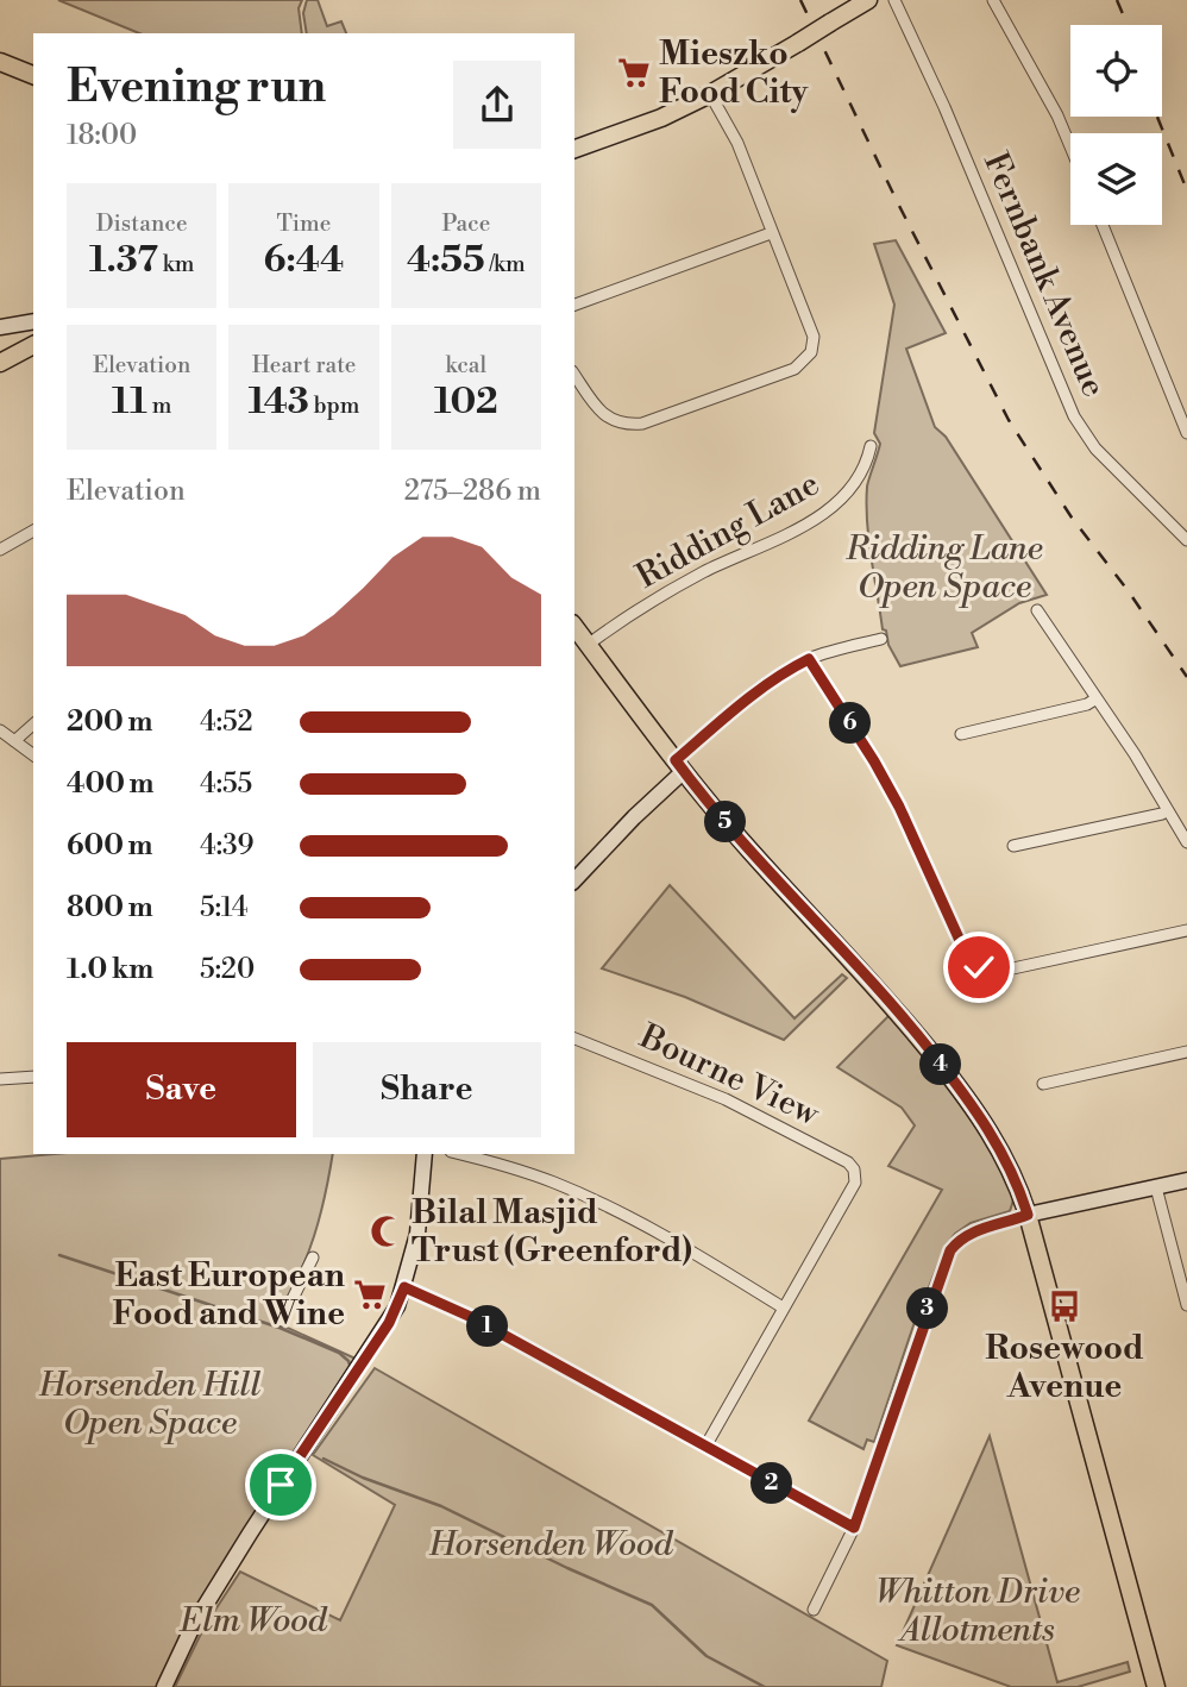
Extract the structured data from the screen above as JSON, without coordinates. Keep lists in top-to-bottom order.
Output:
{
  "streets": {
    "street": ["Fernbank Avenue", "Ridding Lane", "Bourne View"]
  },
  "parks": [
    "Ridding Lane Open Space",
    "Horsenden Hill Open Space",
    "Horsenden Wood",
    "Whitton Drive Allotments",
    "Elm Wood"
  ],
  "places": {
    "supermarket": ["Mieszko Food City", "East European Food and Wine"],
    "mosque": ["Bilal Masjid Trust (Greenford)"],
    "bus stop": ["Rosewood Avenue"]
  },
  "page": {
    "heading": ["Evening run", "18:00"],
    "stats": [
      ["Distance", "1.37 km"],
      ["Time", "6:44"],
      ["Pace", "4:55 /km"],
      ["Elevation", "11 m"],
      ["Heart rate", "143 bpm"],
      ["kcal", "102"]
    ],
    "chart": ["Elevation", "275–286 m"],
    "list": [
      {
        "name": "200 m",
        "note": "4:52"
      },
      {
        "name": "400 m",
        "note": "4:55"
      },
      {
        "name": "600 m",
        "note": "4:39"
      },
      {
        "name": "800 m",
        "note": "5:14"
      },
      {
        "name": "1.0 km",
        "note": "5:20"
      }
    ],
    "pins": [
      "6",
      "5",
      "4",
      "3",
      "1",
      "2"
    ],
    "buttons": ["Save", "Share"]
  }
}
